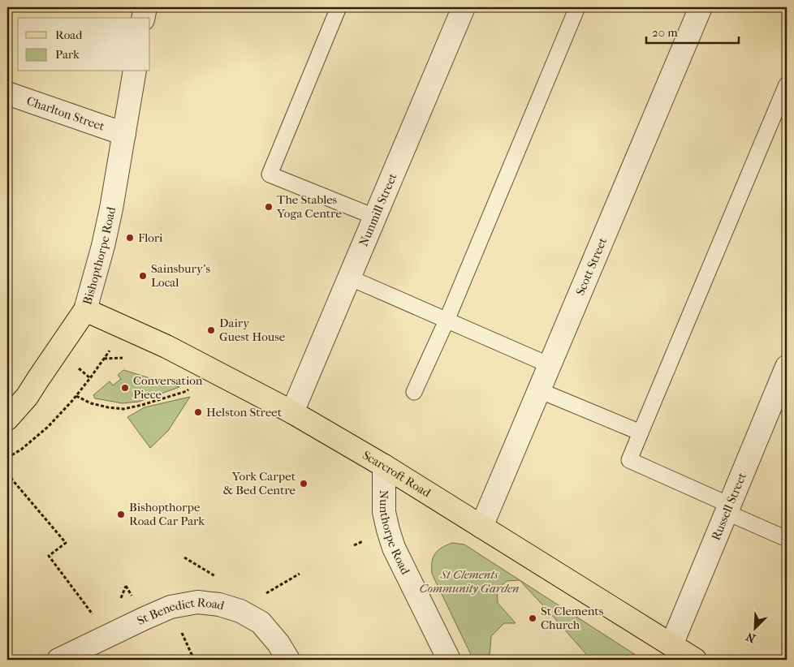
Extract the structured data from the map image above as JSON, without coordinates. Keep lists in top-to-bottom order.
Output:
{
  "streets": {
    "main road": ["Bishopthorpe Road", "Scarcroft Road"],
    "street": [
      "Charlton Street",
      "Nunmill Street",
      "Scott Street",
      "Russell Street",
      "Nunthorpe Road",
      "St Benedict Road"
    ]
  },
  "crossings": [
    ["Charlton Street", "Bishopthorpe Road"],
    ["Nunmill Street", "Scarcroft Road"],
    ["Bishopthorpe Road", "Scarcroft Road"],
    ["Scott Street", "Scarcroft Road"],
    ["Scarcroft Road", "Russell Street"],
    ["Scarcroft Road", "Nunthorpe Road"]
  ],
  "parks": ["St Clements Community Garden"],
  "places": [
    "The Stables Yoga Centre",
    "Flori",
    "Sainsbury's Local",
    "Dairy Guest House",
    "Conversation Piece",
    "Helston Street",
    "York Carpet & Bed Centre",
    "Bishopthorpe Road Car Park",
    "St Clements Church"
  ],
  "legend": ["Road", "Park"],
  "scale_bar": "20 m",
  "north": "bottom left"
}
